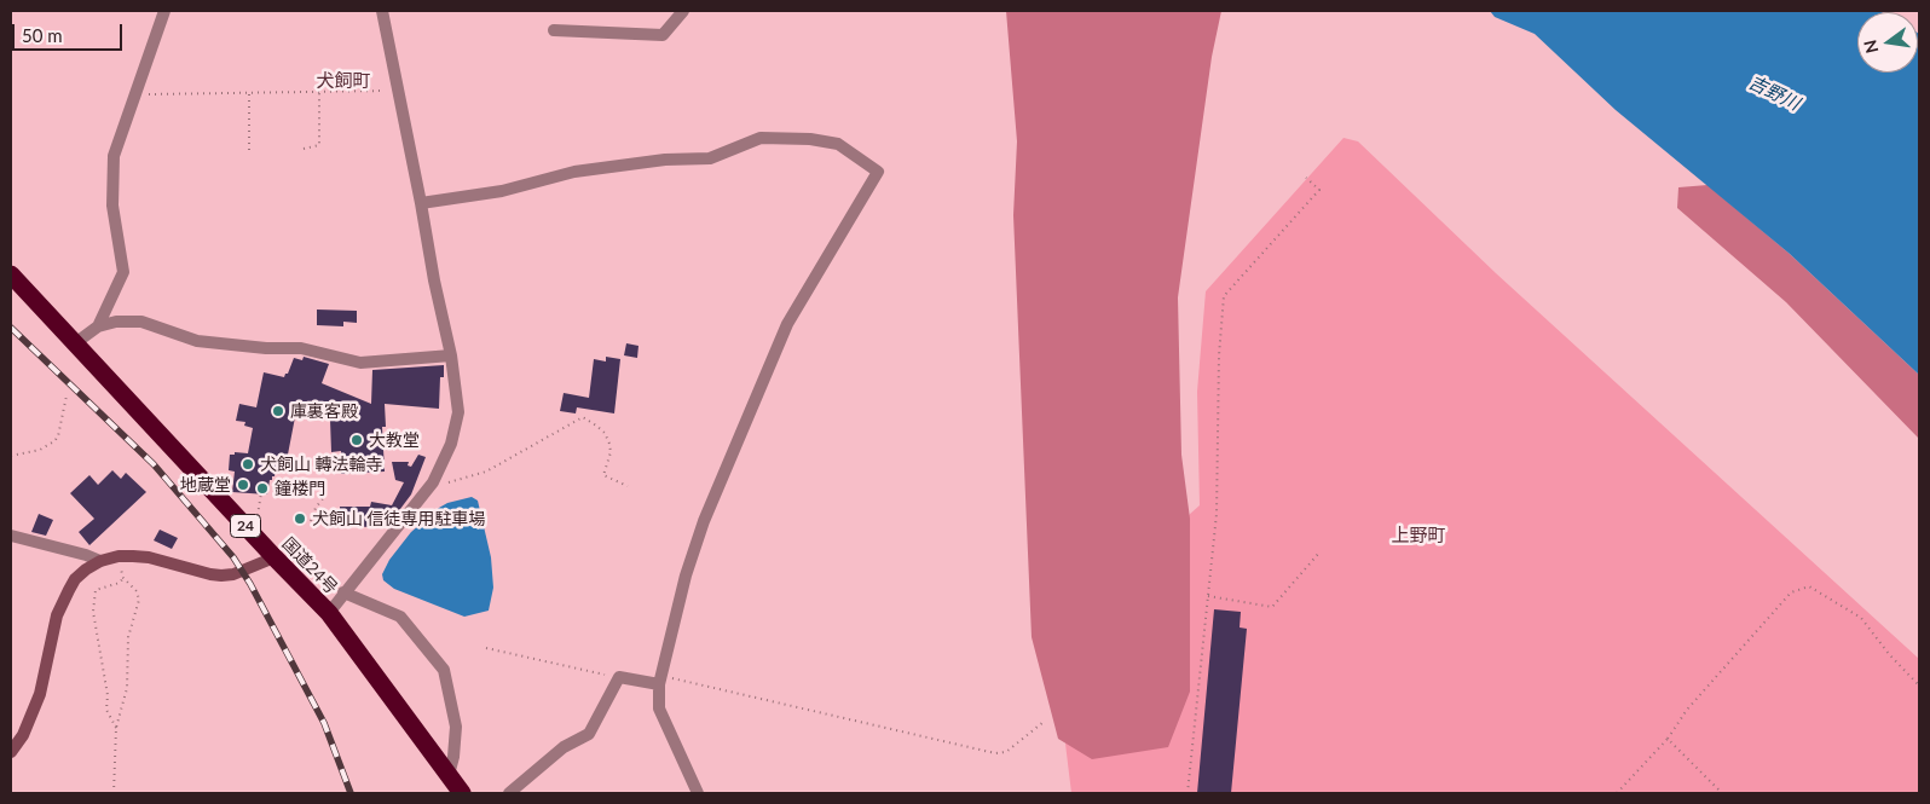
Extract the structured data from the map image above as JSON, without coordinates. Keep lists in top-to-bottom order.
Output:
{
  "streets": {
    "highway": ["24", "国道24号"]
  },
  "districts": ["犬飼町", "上野町"],
  "water": ["吉野川"],
  "places": [
    "庫裏客殿",
    "大教堂",
    "犬飼山 轉法輪寺",
    "地蔵堂",
    "鐘楼門",
    "犬飼山 信徒専用駐車場"
  ],
  "scale_bar": "50 m",
  "north": "left"
}
